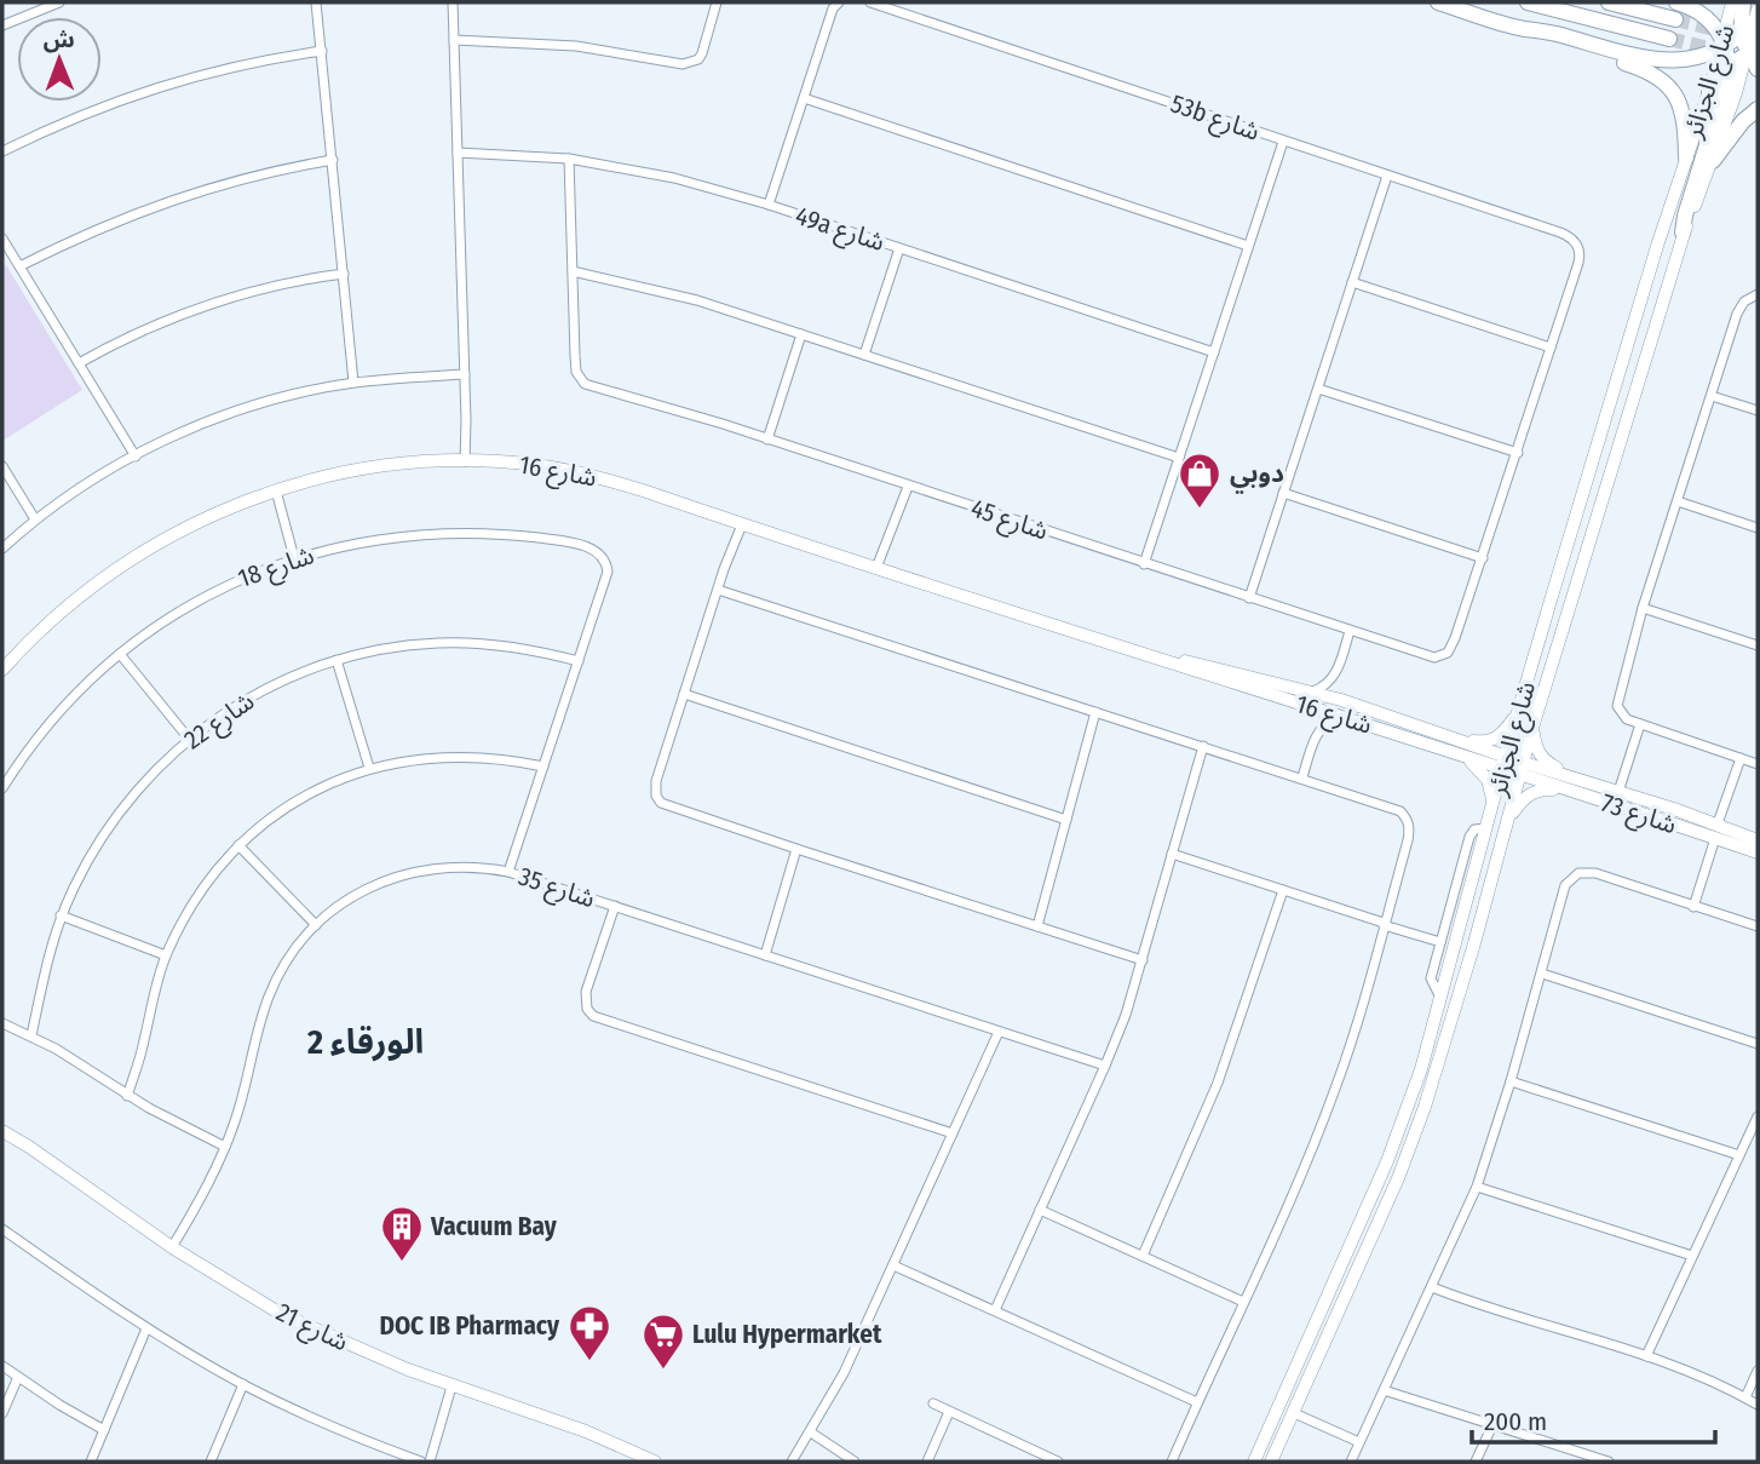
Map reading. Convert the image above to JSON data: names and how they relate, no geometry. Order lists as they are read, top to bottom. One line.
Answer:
{"streets":{"main road":["شارع الجزائر","شارع 16","شارع 73","شارع 21"],"street":["53b شارع","49a شارع","شارع 45","شارع 18","شارع 22","شارع 35"]},"crossings":[["شارع الجزائر","شارع 16"],["شارع الجزائر","شارع 73"],["شارع 16","شارع 73"],["شارع 18","شارع 22"],["شارع 35","شارع 21"]],"districts":["الورقاء 2"],"places":{"shop":["دوبي"],"building":["Vacuum Bay"],"pharmacy":["DOC IB Pharmacy"],"supermarket":["Lulu Hypermarket"]},"scale_bar":"200 m","north":"top"}
